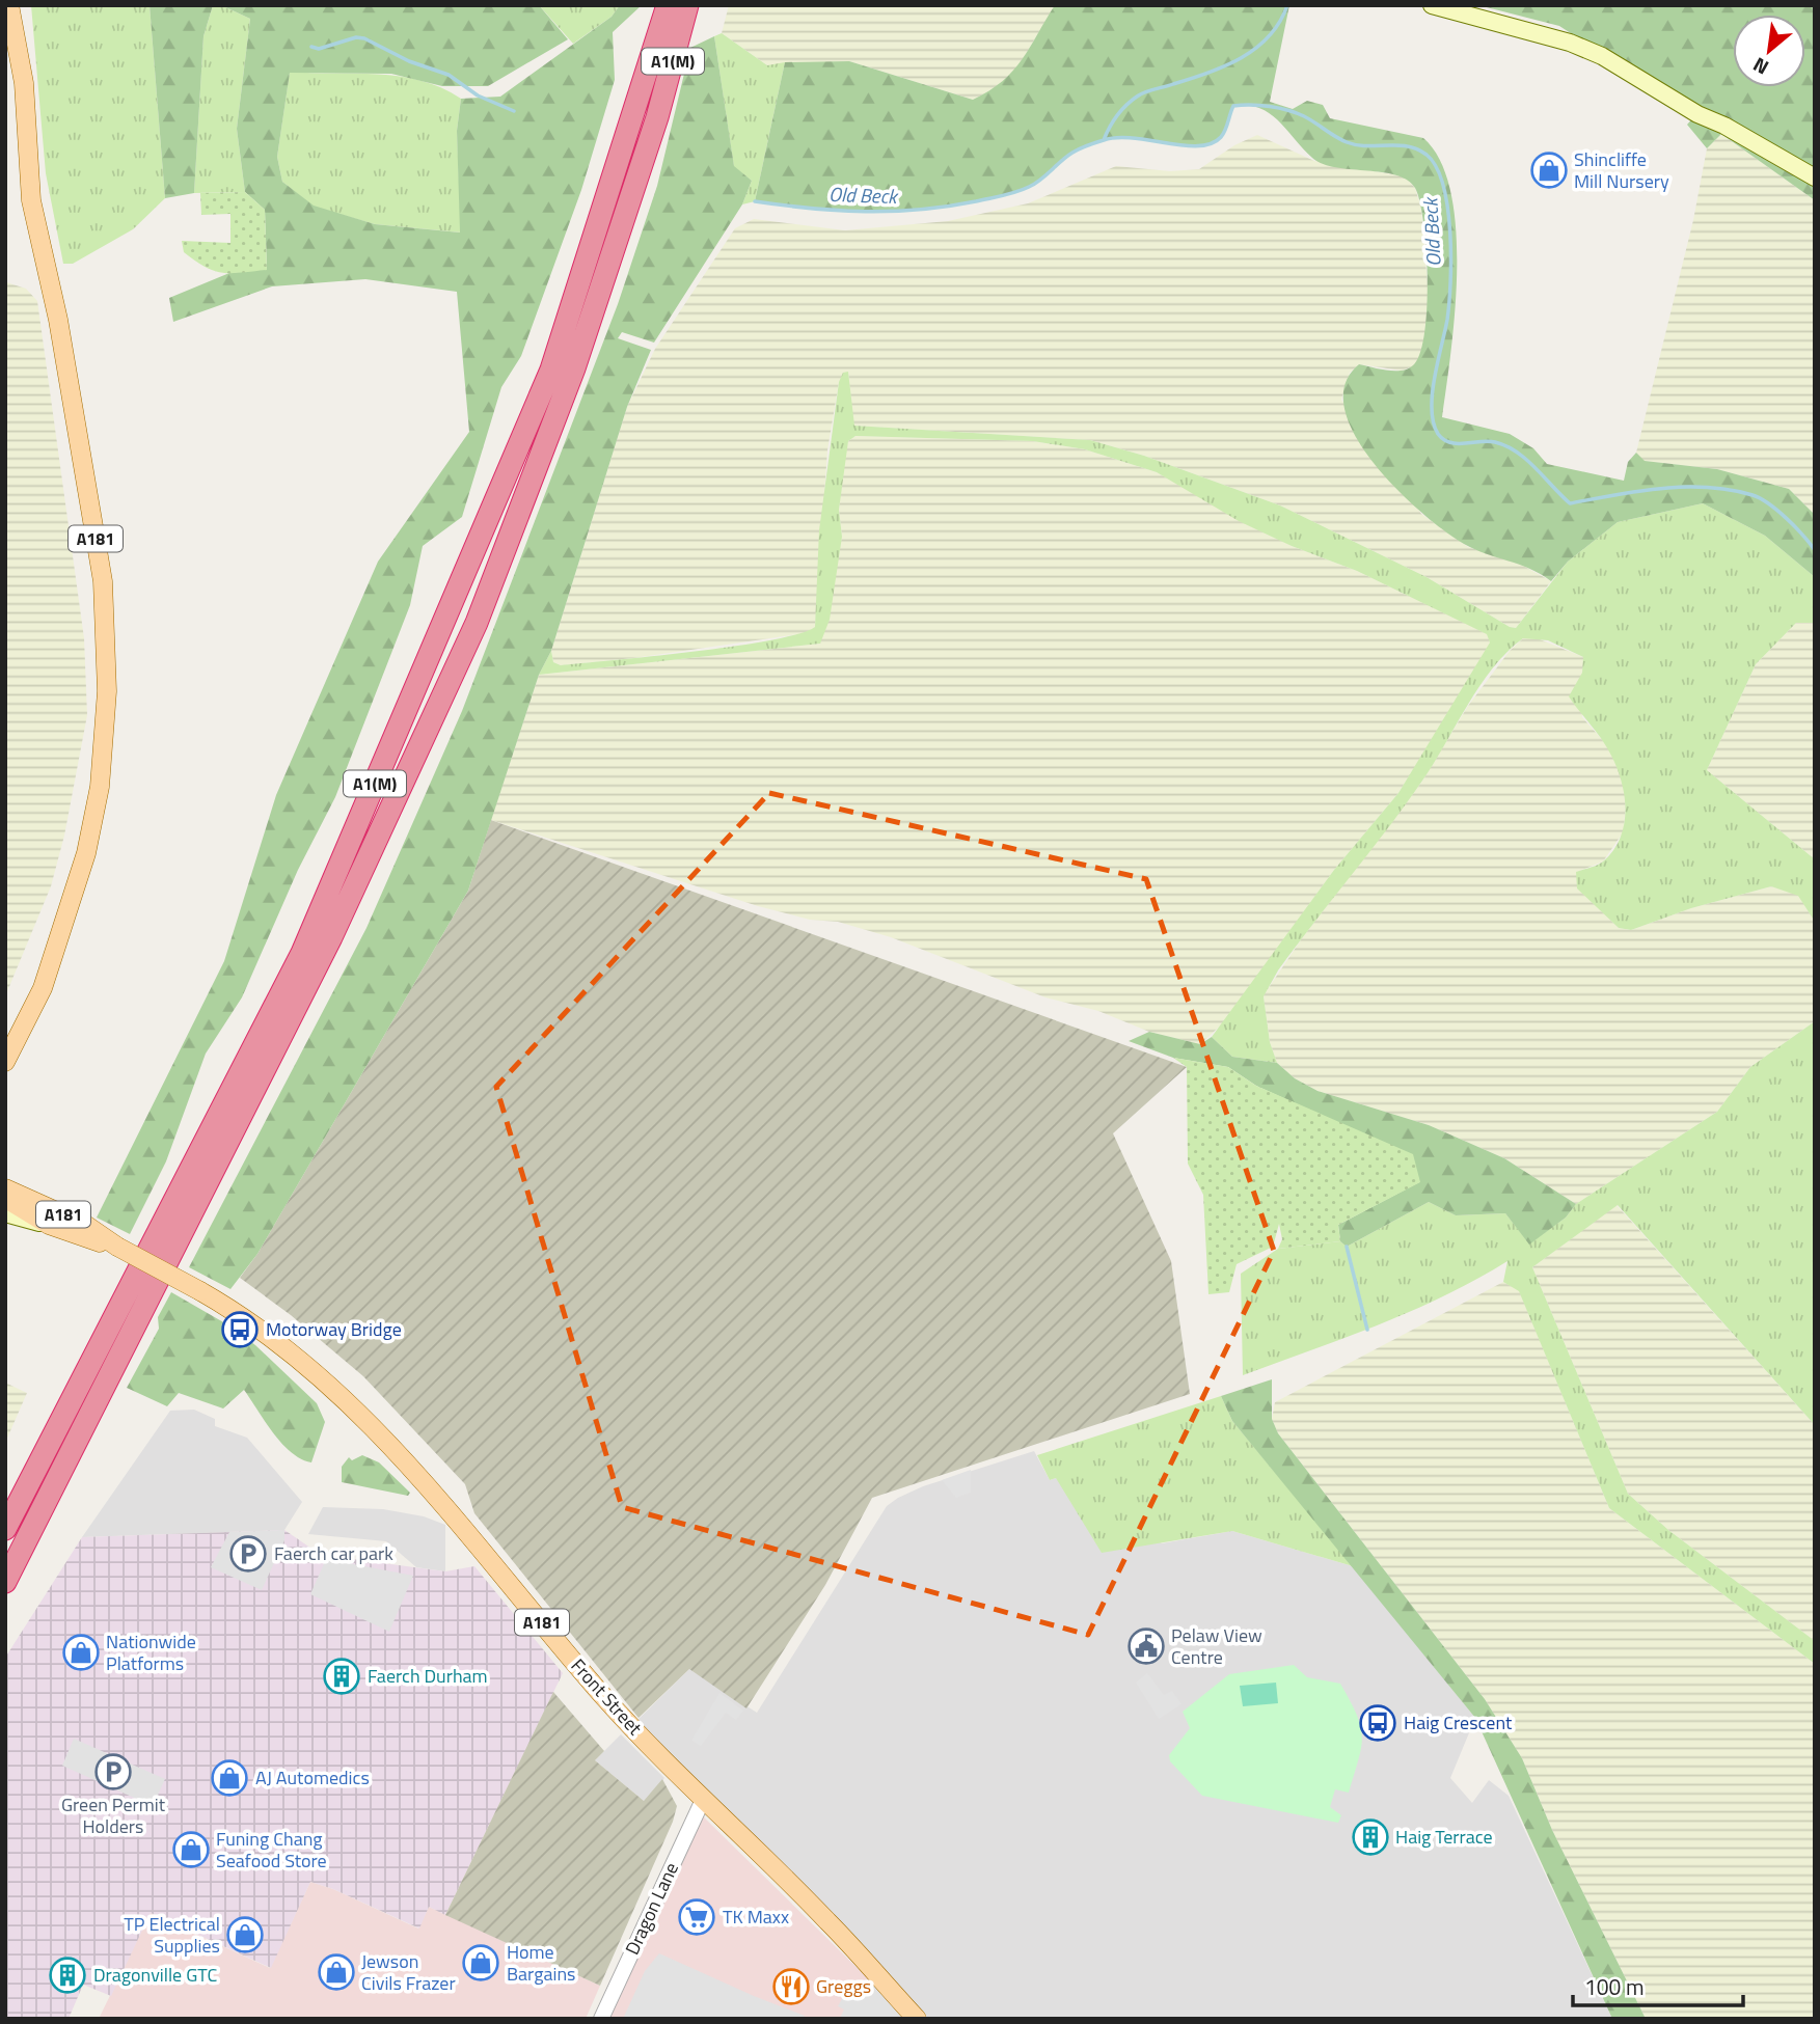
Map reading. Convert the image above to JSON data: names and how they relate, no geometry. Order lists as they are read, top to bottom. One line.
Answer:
{"streets":{"highway":["A1(M)"],"main road":["A181","Front Street"],"street":["Dragon Lane"]},"crossings":[["A181","Front Street"],["Front Street","Dragon Lane"]],"water":["Old Beck"],"places":{"shop":["Shincliffe Mill Nursery","Nationwide Platforms","AJ Automedics","Funing Chang Seafood Store","TP Electrical Supplies","Home Bargains","Jewson Civils Frazer"],"bus stop":["Motorway Bridge","Haig Crescent"],"parking":["Faerch car park","Green Permit Holders"],"public building":["Pelaw View Centre"],"building":["Faerch Durham","Haig Terrace","Dragonville GTC"],"supermarket":["TK Maxx"],"restaurant":["Greggs"]},"scale_bar":"100 m","north":"bottom left"}
